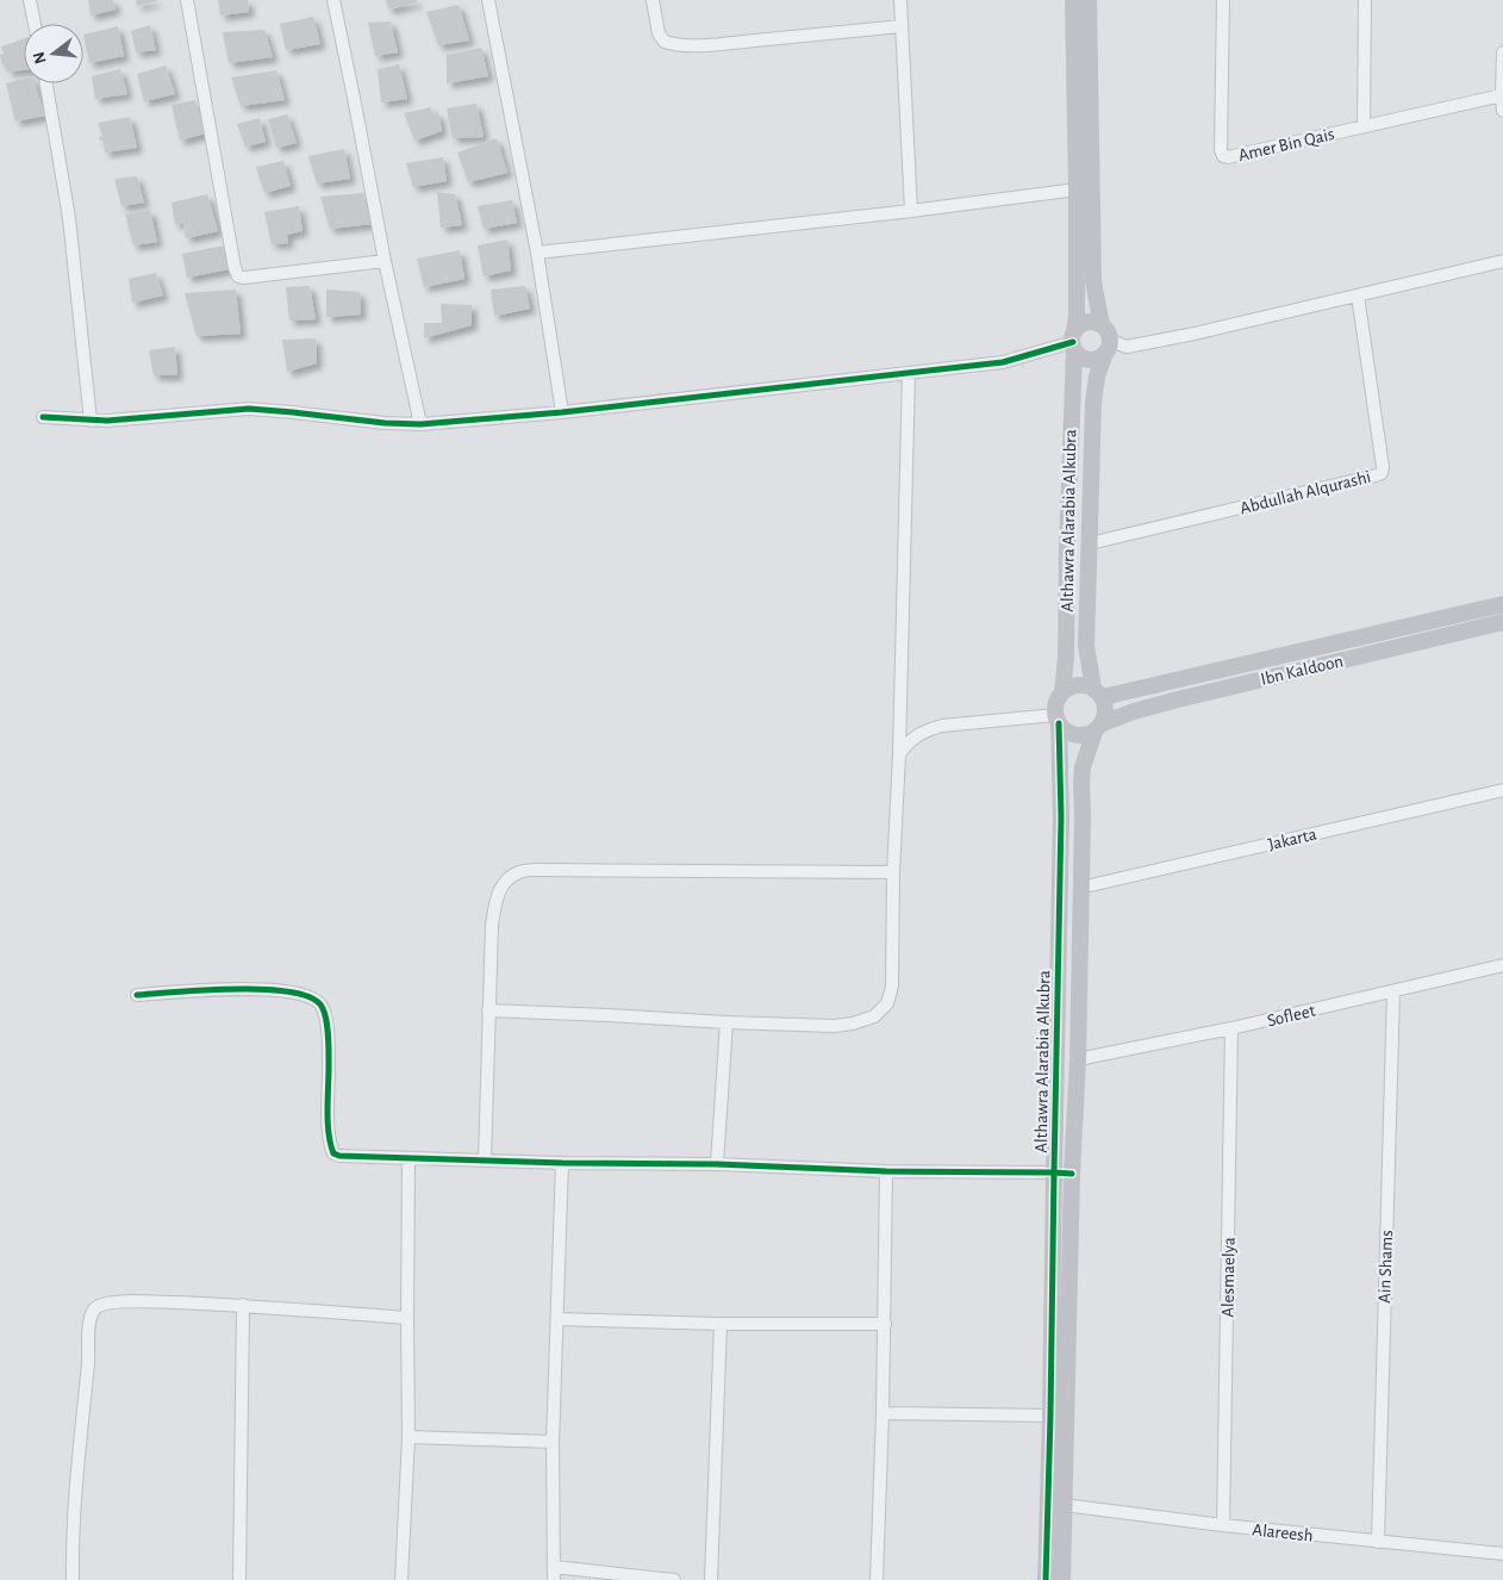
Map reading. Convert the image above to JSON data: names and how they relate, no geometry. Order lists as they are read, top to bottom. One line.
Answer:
{"streets":{"street":["Amer Bin Qais","Abdullah Alqurashi","Althawra Alarabia Alkubra","Ibn Kaldoon","Jakarta","Sofleet","Ain Shams","Alesmaelya","Alareesh"]},"crossings":[["Abdullah Alqurashi","Althawra Alarabia Alkubra"],["Althawra Alarabia Alkubra","Ibn Kaldoon"],["Althawra Alarabia Alkubra","Jakarta"],["Althawra Alarabia Alkubra","Sofleet"],["Althawra Alarabia Alkubra","Alareesh"],["Sofleet","Ain Shams"],["Sofleet","Alesmaelya"],["Ain Shams","Alareesh"],["Alesmaelya","Alareesh"]],"north":"left"}
